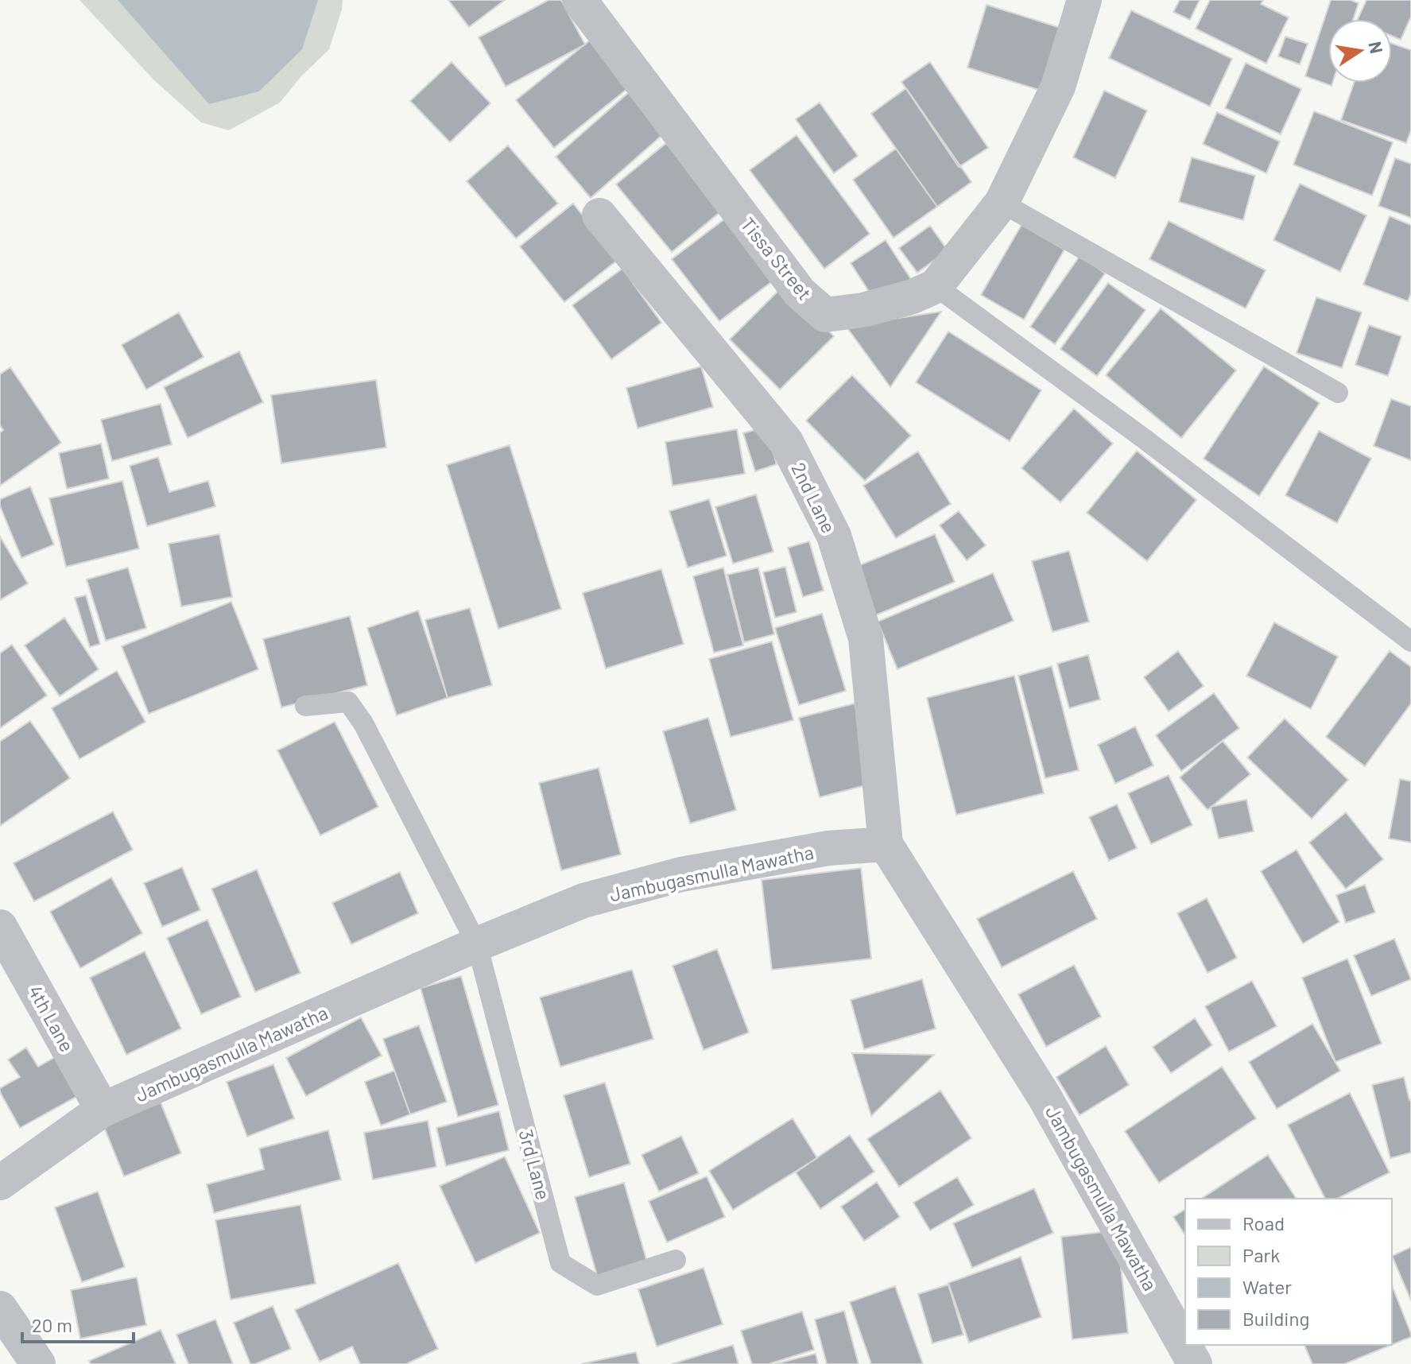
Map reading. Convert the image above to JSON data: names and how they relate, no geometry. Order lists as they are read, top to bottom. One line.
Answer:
{"streets":{"street":["Tissa Street","2nd Lane","Jambugasmulla Mawatha","4th Lane"],"lane":["3rd Lane"]},"crossings":[["2nd Lane","Jambugasmulla Mawatha"],["Jambugasmulla Mawatha","4th Lane"],["Jambugasmulla Mawatha","3rd Lane"]],"legend":["Road","Park","Water","Building"],"scale_bar":"20 m","north":"right"}
